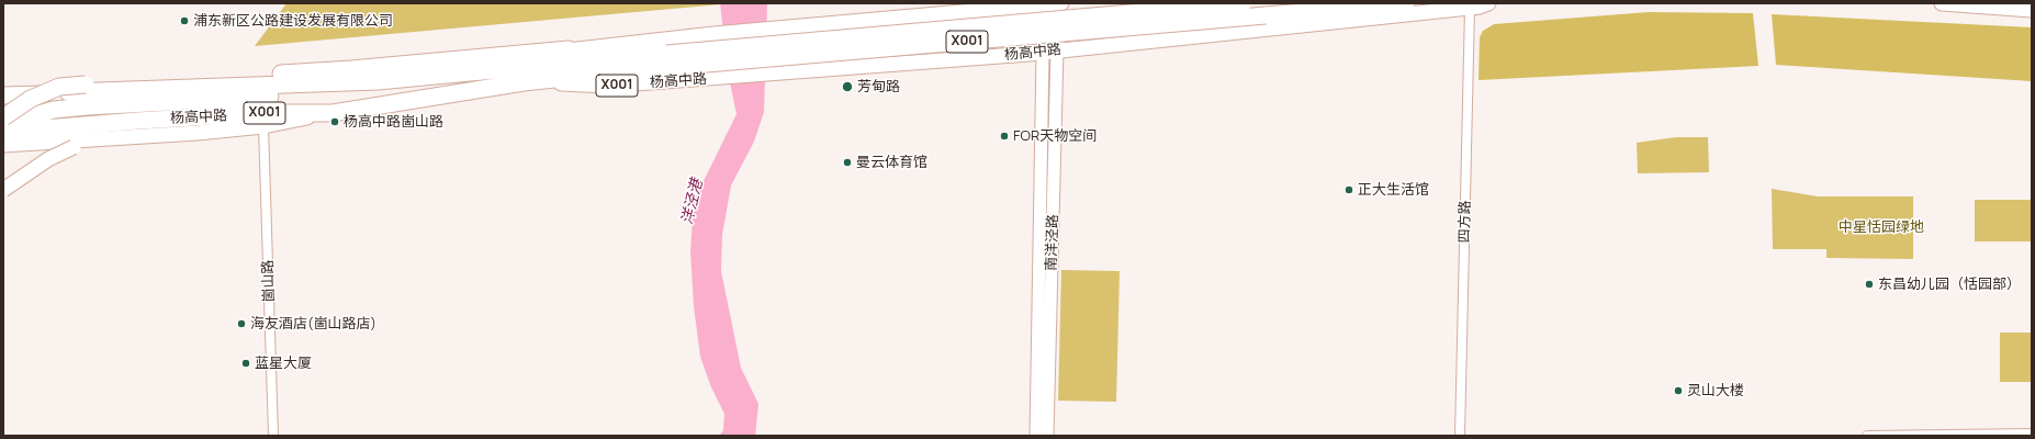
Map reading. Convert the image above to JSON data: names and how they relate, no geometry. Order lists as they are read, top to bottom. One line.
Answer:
{"streets":{"highway":["X001","杨高中路"],"main road":["南洋泾路"],"street":["四方路","崮山路"]},"crossings":[["X001","崮山路"],["杨高中路","四方路"],["杨高中路","南洋泾路"]],"water":["洋泾港"],"parks":["中星恬园绿地"],"places":["浦东新区公路建设发展有限公司","芳甸路","杨高中路崮山路","FOR天物空间","曼云体育馆","正大生活馆","东昌幼儿园（恬园部）","海友酒店(崮山路店)","蓝星大厦","灵山大楼"]}
